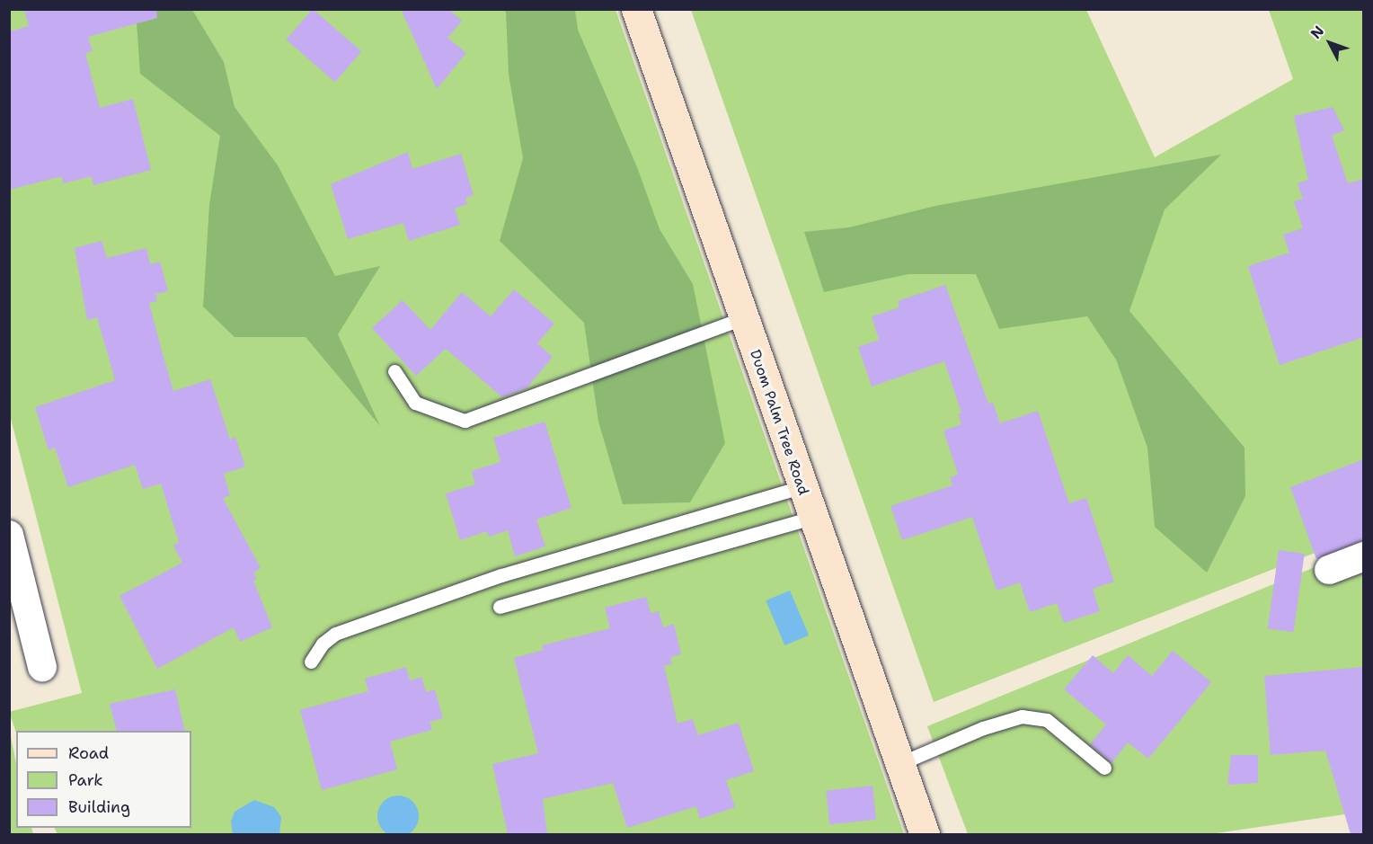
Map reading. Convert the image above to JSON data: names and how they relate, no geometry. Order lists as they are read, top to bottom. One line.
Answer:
{"streets":{"street":["Duom Palm Tree Road"]},"legend":["Road","Park","Building"],"north":"top left"}
